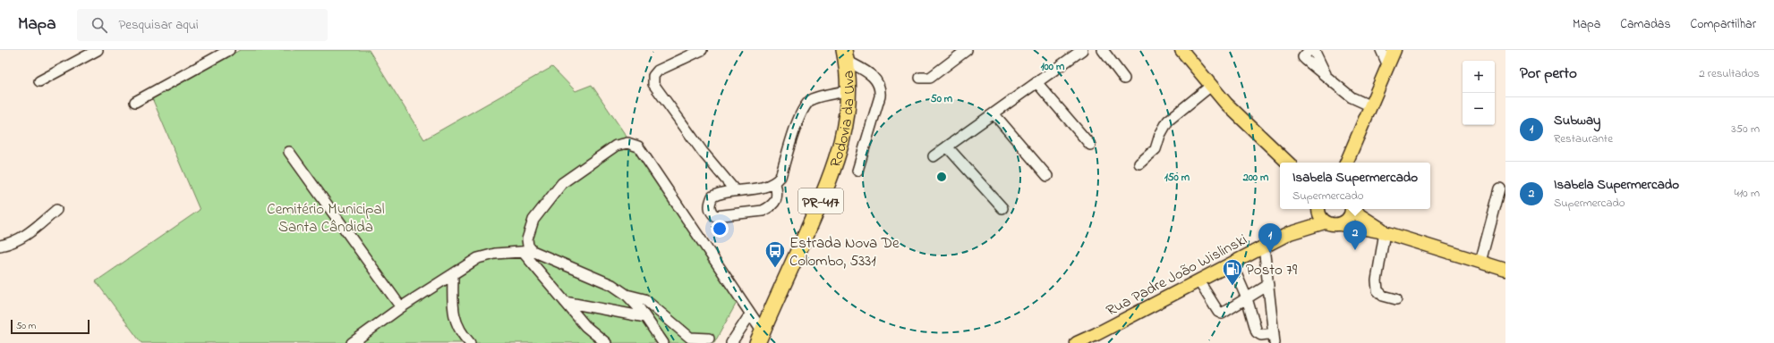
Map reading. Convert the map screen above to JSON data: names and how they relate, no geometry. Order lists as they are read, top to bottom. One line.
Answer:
{"streets":{"highway":["Rodovia da Uva","PR-417"],"main road":["Rua Padre João Wislinski"]},"parks":["Cemitério Municipal Santa Cândida"],"places":{"bus stop":["Estrada Nova De Colombo, 5331"],"fuel station":["Posto 79"]},"scale_bar":"50 m","page":{"header":"Mapa","search":"Pesquisar aqui","nav":["Mapa","Camadas","Compartilhar"],"heading":["Por perto","2 resultados"],"map_buttons":["+","−"],"list":[{"mark":"1","name":"Subway","note":"Restaurante","value":"350 m"},{"mark":"2","name":"Isabela Supermercado","note":"Supermercado","value":"410 m"}],"popup":["Isabela Supermercado","Supermercado"],"pins":["2","1"],"scale":"50 m"},"rings":["100 m","50 m","150 m","200 m"]}
